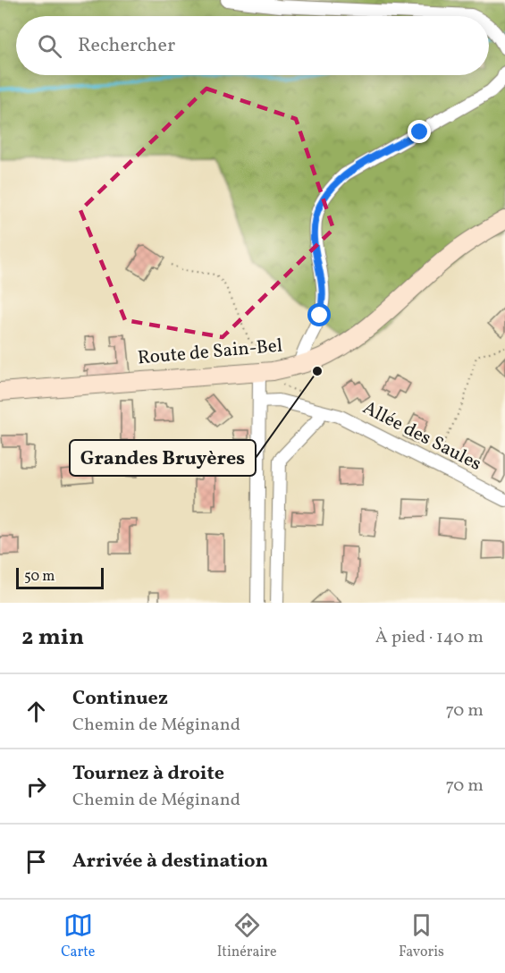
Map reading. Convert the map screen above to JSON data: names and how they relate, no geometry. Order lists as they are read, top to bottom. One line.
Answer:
{"streets":{"main road":["Route de Sain-Bel"],"street":["Allée des Saules"]},"places":["Grandes Bruyères"],"scale_bar":"50 m","page":{"search":"Rechercher","scale":"50 m","heading":["2 min","À pied · 140 m"],"list":[["Continuez","Chemin de Méginand","70 m"],["Tournez à droite","Chemin de Méginand","70 m"],"Arrivée à destination"],"nav":["Carte","Itinéraire","Favoris"]}}
